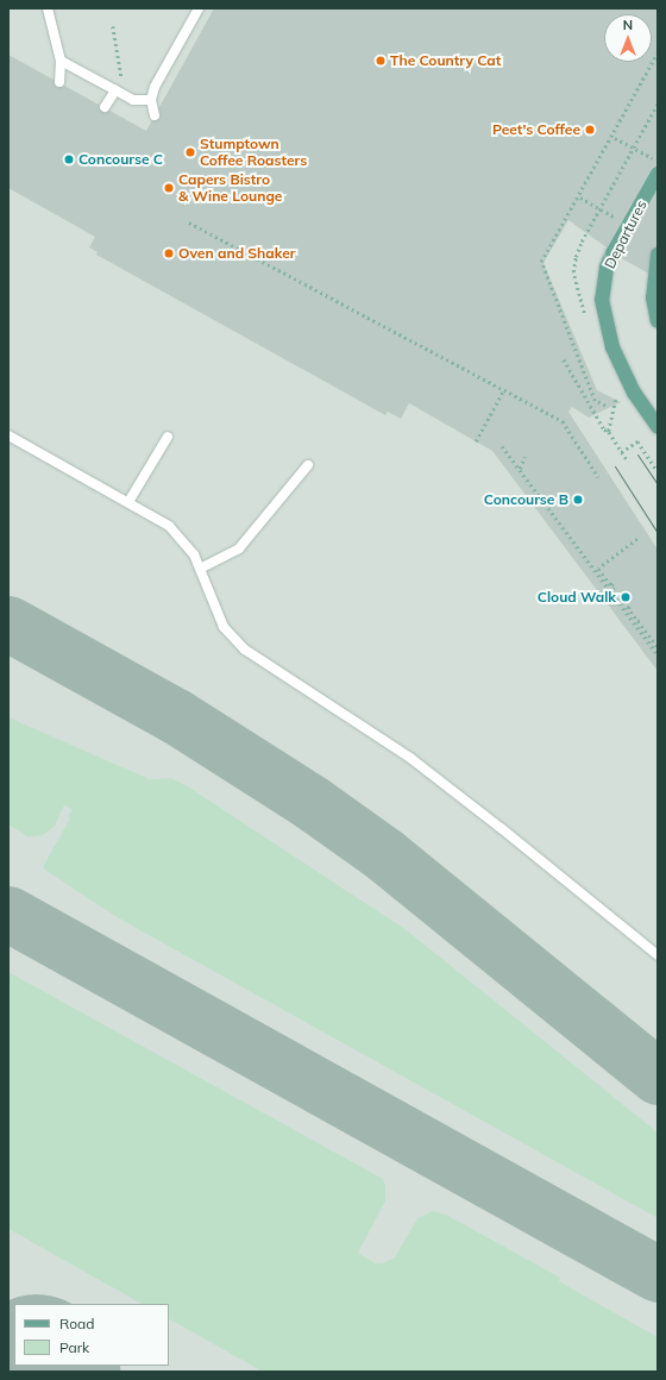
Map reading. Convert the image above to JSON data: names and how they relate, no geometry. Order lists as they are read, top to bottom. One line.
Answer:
{"streets":{"main road":["Departures"]},"places":["The Country Cat","Peet's Coffee","Stumptown Coffee Roasters","Concourse C","Capers Bistro & Wine Lounge","Oven and Shaker","Concourse B","Cloud Walk"],"legend":["Road","Park"],"north":"top"}
